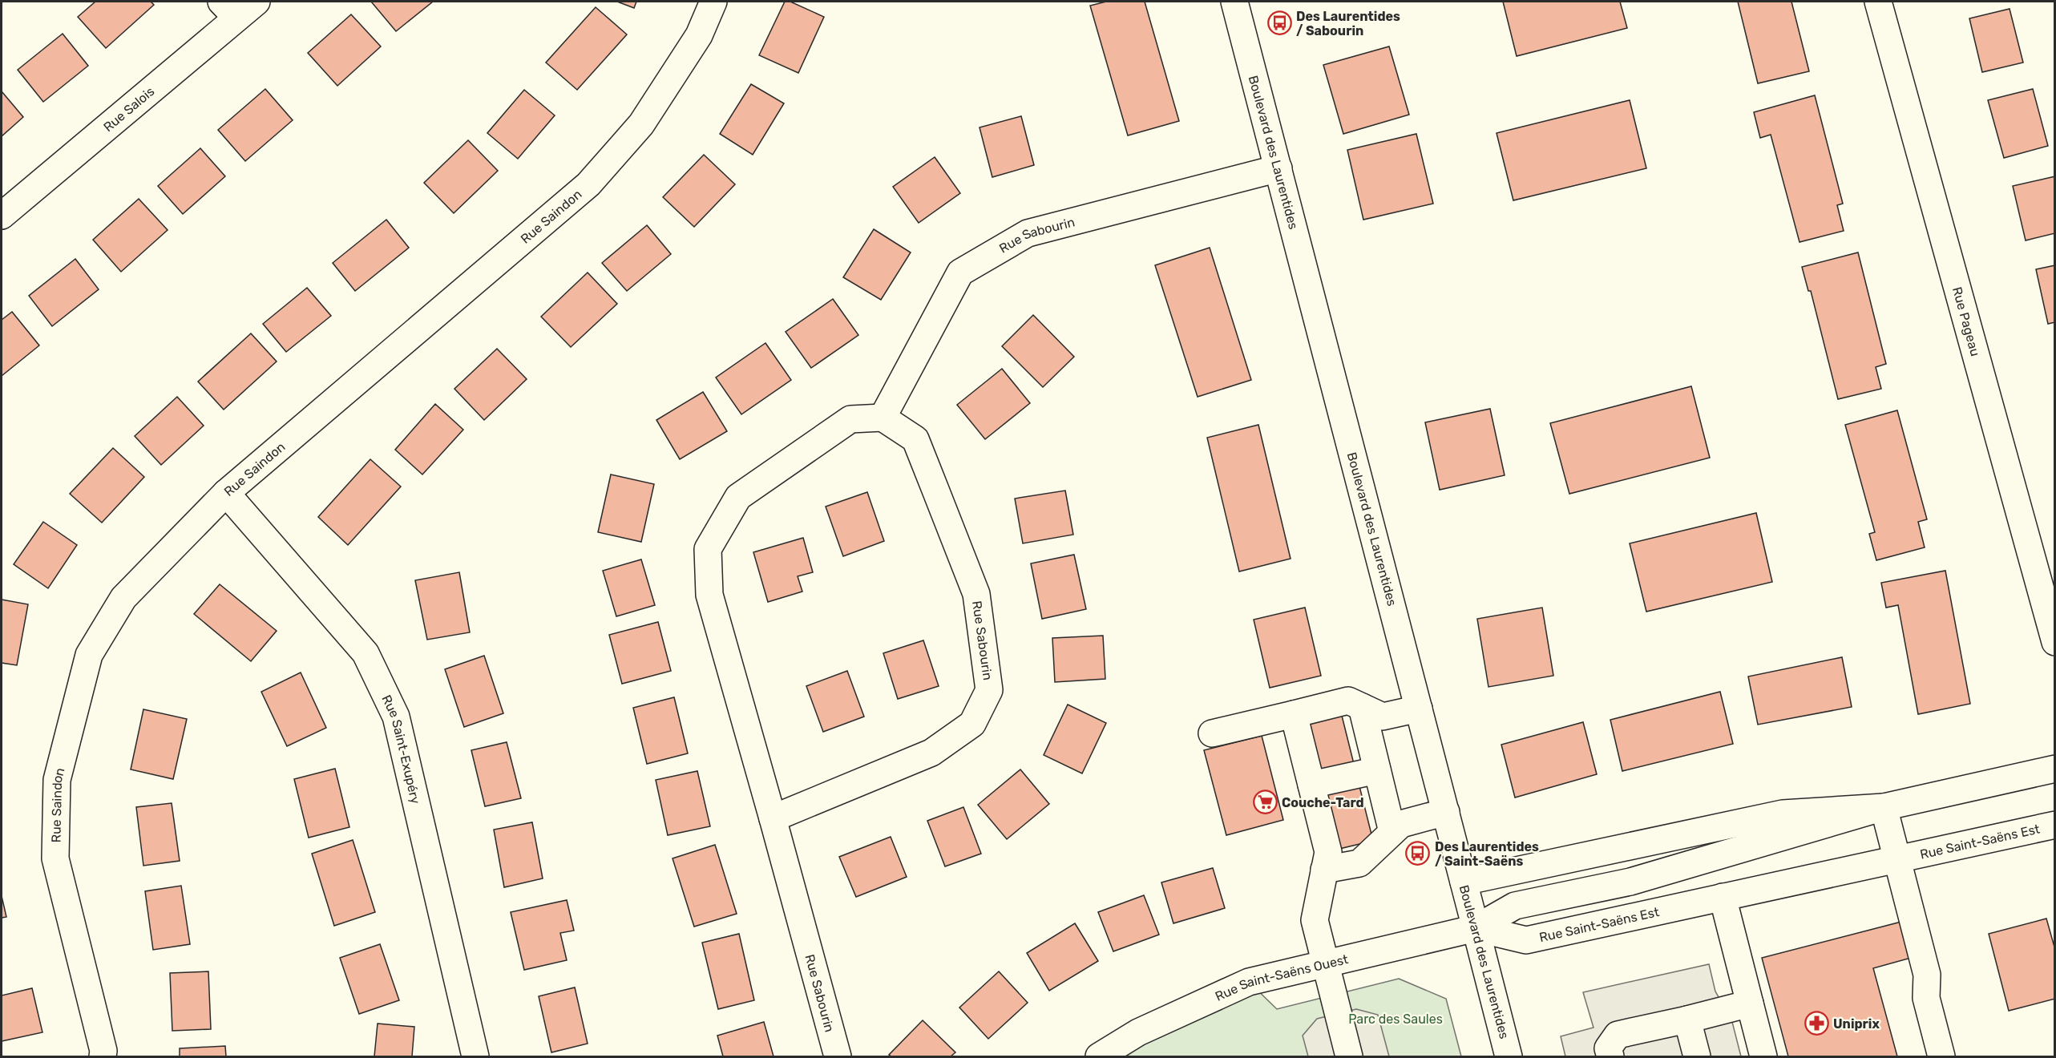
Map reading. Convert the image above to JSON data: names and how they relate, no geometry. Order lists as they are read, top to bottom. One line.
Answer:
{"streets":{"street":["Rue Salois","Boulevard des Laurentides","Rue Saindon","Rue Sabourin","Rue Pageau","Rue Saint-Exupéry","Rue Saint-Saëns Est","Rue Saint-Saëns Ouest"]},"crossings":[["Boulevard des Laurentides","Rue Sabourin"],["Boulevard des Laurentides","Rue Saint-Saëns Est"],["Boulevard des Laurentides","Rue Saint-Saëns Ouest"],["Rue Saindon","Rue Saint-Exupéry"],["Rue Saint-Saëns Est","Rue Saint-Saëns Ouest"]],"parks":["Parc des Saules"],"places":{"bus stop":["Des Laurentides / Sabourin","Des Laurentides / Saint-Saëns"],"supermarket":["Couche-Tard"],"pharmacy":["Uniprix"]}}
